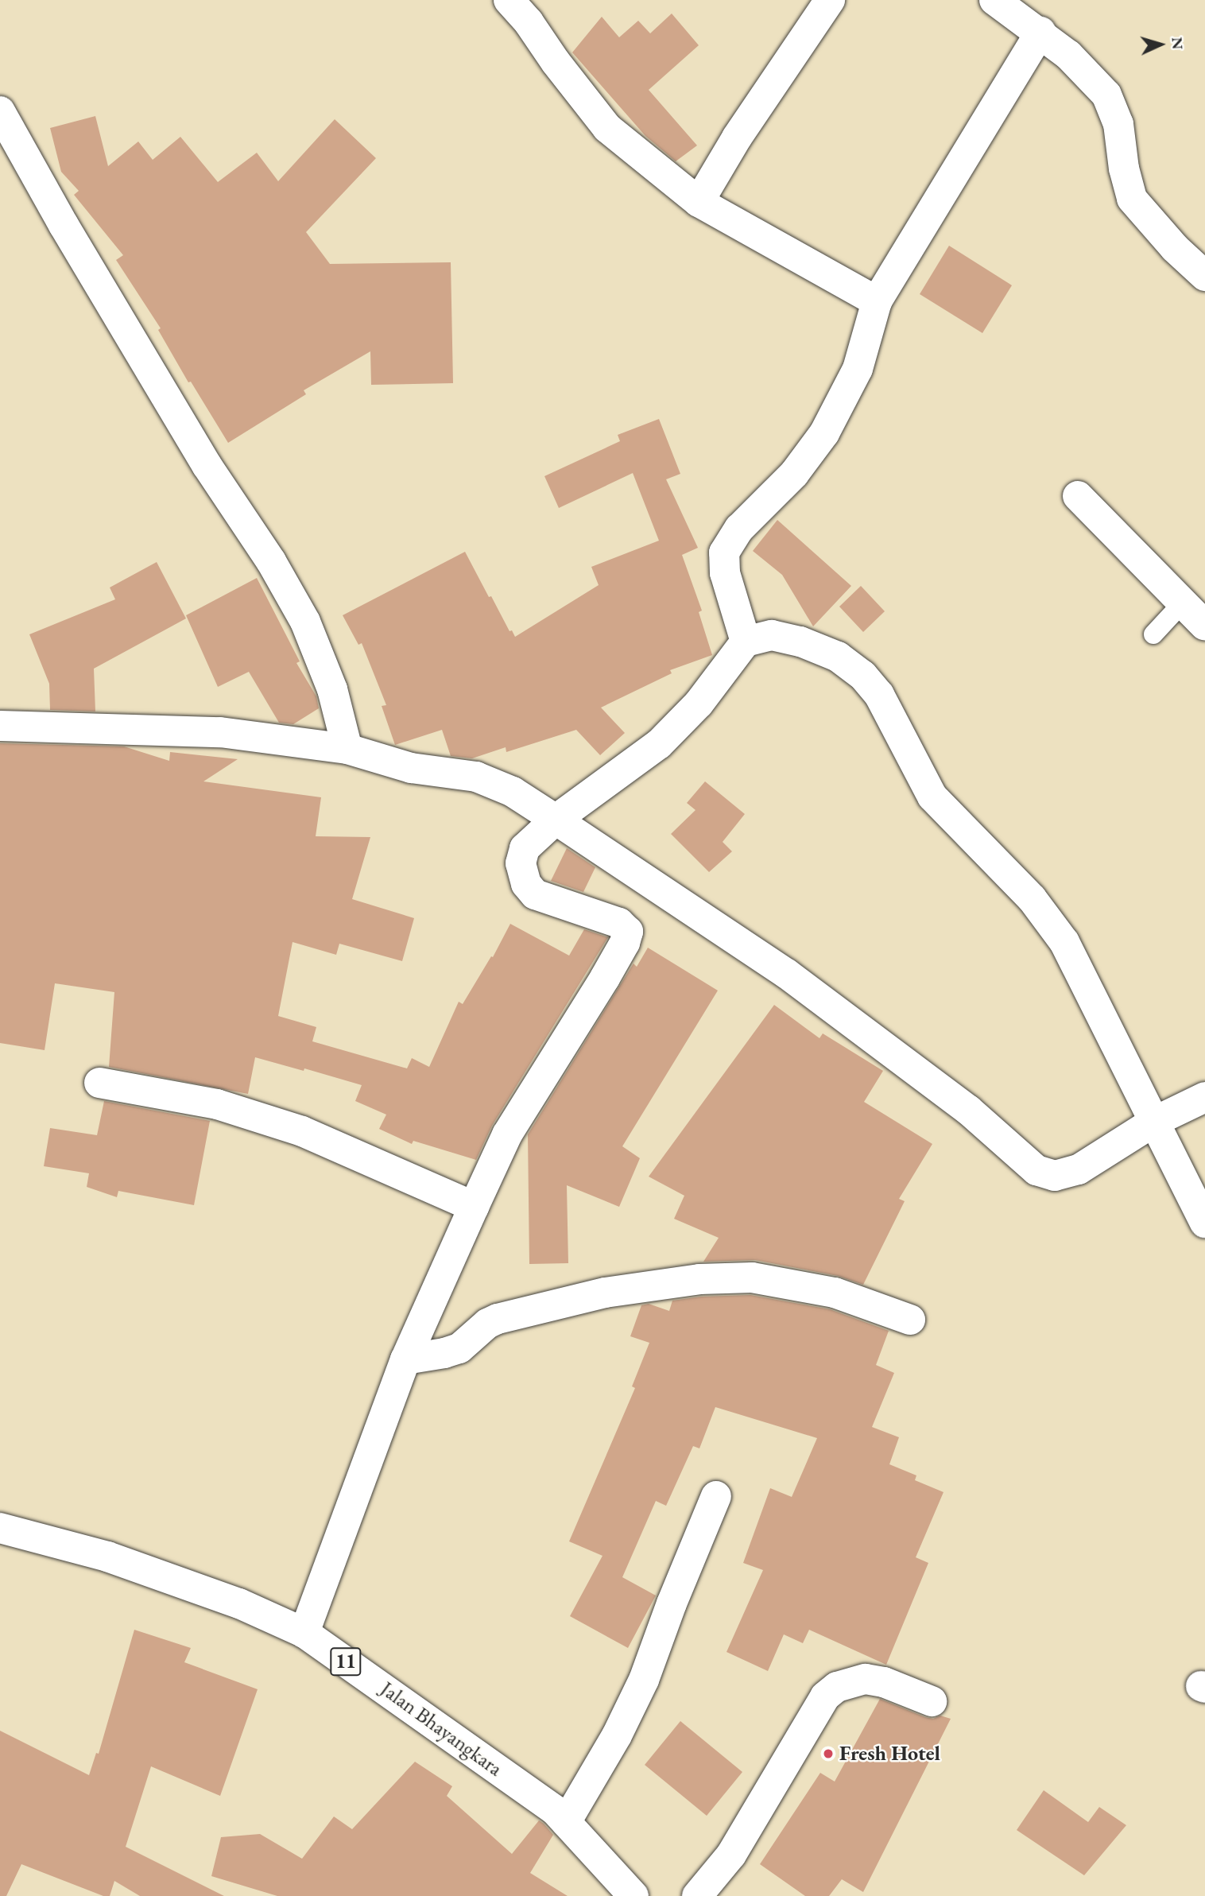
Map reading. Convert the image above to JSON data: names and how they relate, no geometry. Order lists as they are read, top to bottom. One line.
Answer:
{"streets":{"main road":["11","Jalan Bhayangkara"]},"places":["Fresh Hotel"],"north":"right"}
